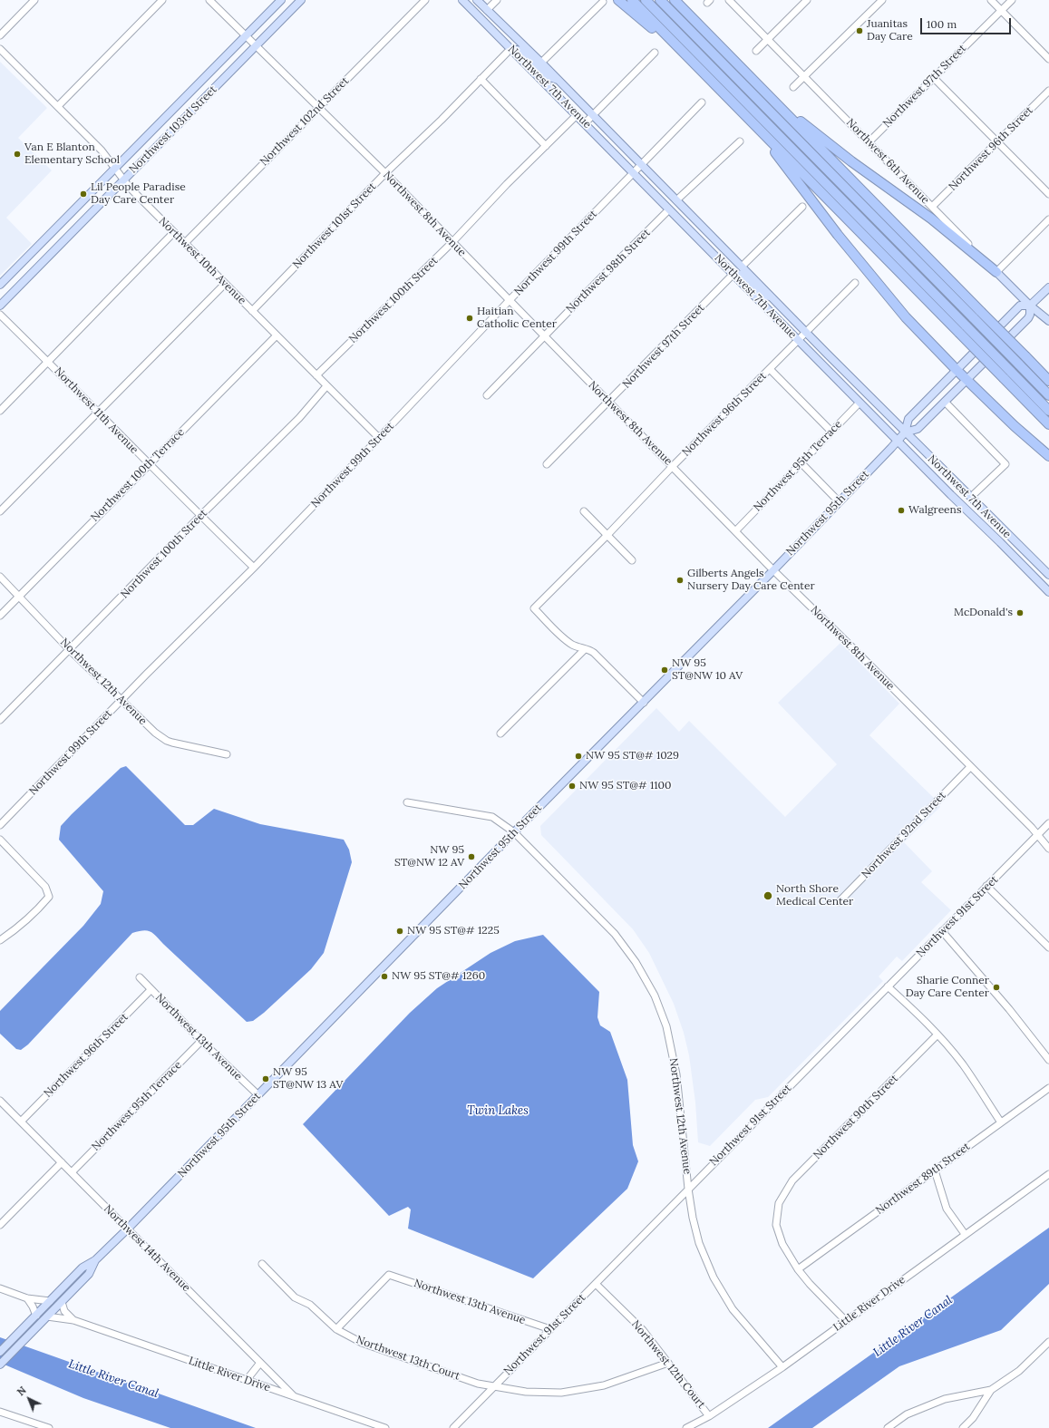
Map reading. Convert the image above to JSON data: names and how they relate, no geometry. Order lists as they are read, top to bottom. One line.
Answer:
{"streets":{"main road":["Northwest 7th Avenue","Northwest 103rd Street","Northwest 6th Avenue","Northwest 95th Street"],"street":["Northwest 97th Street","Northwest 102nd Street","Northwest 96th Street","Northwest 8th Avenue","Northwest 101st Street","Northwest 99th Street","Northwest 10th Avenue","Northwest 98th Street","Northwest 100th Street","Northwest 11th Avenue","Northwest 95th Terrace","Northwest 100th Terrace","Northwest 12th Avenue","Northwest 92nd Street","Northwest 91st Street","Northwest 13th Avenue","Northwest 90th Street","Northwest 89th Street","Northwest 14th Avenue","Little River Drive","Northwest 13th Court","Northwest 12th Court"]},"crossings":[["Northwest 97th Street","Northwest 7th Avenue"],["Northwest 97th Street","Northwest 6th Avenue"],["Northwest 97th Street","Northwest 8th Avenue"],["Northwest 7th Avenue","Northwest 96th Street"],["Northwest 7th Avenue","Northwest 101st Street"],["Northwest 7th Avenue","Northwest 99th Street"],["Northwest 7th Avenue","Northwest 98th Street"],["Northwest 7th Avenue","Northwest 100th Street"],["Northwest 7th Avenue","Northwest 95th Terrace"],["Northwest 7th Avenue","Northwest 95th Street"],["Northwest 102nd Street","Northwest 8th Avenue"],["Northwest 102nd Street","Northwest 10th Avenue"],["Northwest 103rd Street","Northwest 8th Avenue"],["Northwest 103rd Street","Northwest 10th Avenue"],["Northwest 96th Street","Northwest 6th Avenue"],["Northwest 96th Street","Northwest 8th Avenue"],["Northwest 96th Street","Northwest 13th Avenue"],["Northwest 96th Street","Northwest 14th Avenue"],["Northwest 6th Avenue","Northwest 95th Street"],["Northwest 8th Avenue","Northwest 101st Street"],["Northwest 8th Avenue","Northwest 99th Street"],["Northwest 8th Avenue","Northwest 98th Street"],["Northwest 8th Avenue","Northwest 100th Street"],["Northwest 8th Avenue","Northwest 95th Terrace"],["Northwest 8th Avenue","Northwest 95th Street"],["Northwest 8th Avenue","Northwest 92nd Street"],["Northwest 8th Avenue","Northwest 91st Street"],["Northwest 101st Street","Northwest 10th Avenue"],["Northwest 99th Street","Northwest 10th Avenue"],["Northwest 99th Street","Northwest 11th Avenue"],["Northwest 99th Street","Northwest 12th Avenue"],["Northwest 10th Avenue","Northwest 100th Street"],["Northwest 10th Avenue","Northwest 100th Terrace"],["Northwest 100th Street","Northwest 11th Avenue"],["Northwest 100th Street","Northwest 12th Avenue"],["Northwest 11th Avenue","Northwest 100th Terrace"],["Northwest 95th Terrace","Northwest 13th Avenue"],["Northwest 95th Terrace","Northwest 14th Avenue"],["Northwest 100th Terrace","Northwest 12th Avenue"],["Northwest 95th Street","Northwest 12th Avenue"],["Northwest 95th Street","Northwest 13th Avenue"],["Northwest 95th Street","Northwest 14th Avenue"],["Northwest 95th Street","Little River Drive"],["Northwest 12th Avenue","Northwest 91st Street"],["Northwest 12th Avenue","Little River Drive"],["Northwest 91st Street","Northwest 13th Avenue"],["Northwest 91st Street","Northwest 13th Court"],["Northwest 91st Street","Northwest 12th Court"],["Northwest 13th Avenue","Northwest 13th Court"],["Northwest 90th Street","Northwest 89th Street"],["Northwest 14th Avenue","Little River Drive"],["Little River Drive","Northwest 12th Court"]],"water":["Twin Lakes","Little River Canal"],"places":["Juanitas Day Care","Van E Blanton Elementary School","Lil People Paradise Day Care Center","Haitian Catholic Center","Walgreens","Gilberts Angels Nursery Day Care Center","McDonald's","NW 95 ST@NW 10 AV","NW 95 ST@# 1029","NW 95 ST@# 1100","NW 95 ST@NW 12 AV","North Shore Medical Center","NW 95 ST@# 1225","NW 95 ST@# 1260","Sharie Conner Day Care Center","NW 95 ST@NW 13 AV"],"scale_bar":"100 m","north":"top left"}
